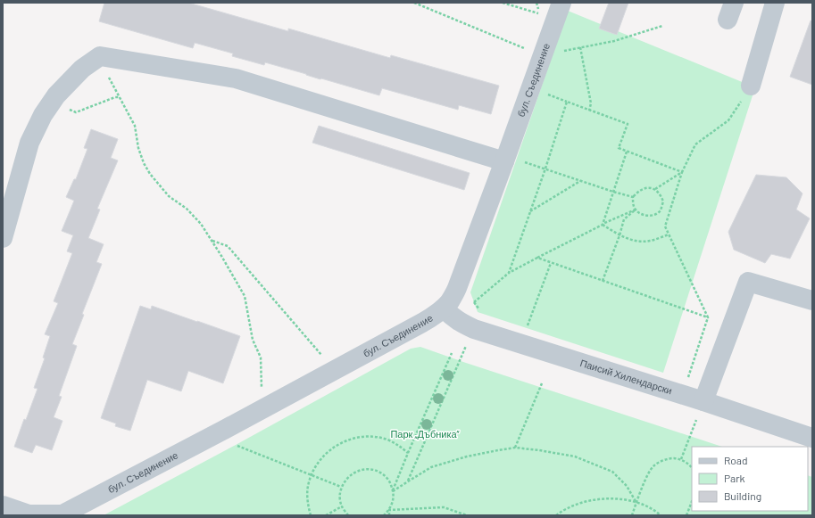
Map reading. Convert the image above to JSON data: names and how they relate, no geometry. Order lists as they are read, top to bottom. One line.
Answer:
{"streets":{"street":["бул. Съединение","Паисий Хилендарски"]},"crossings":[["бул. Съединение","Паисий Хилендарски"]],"parks":["Парк „Дъбника“"],"legend":["Road","Park","Building"]}
